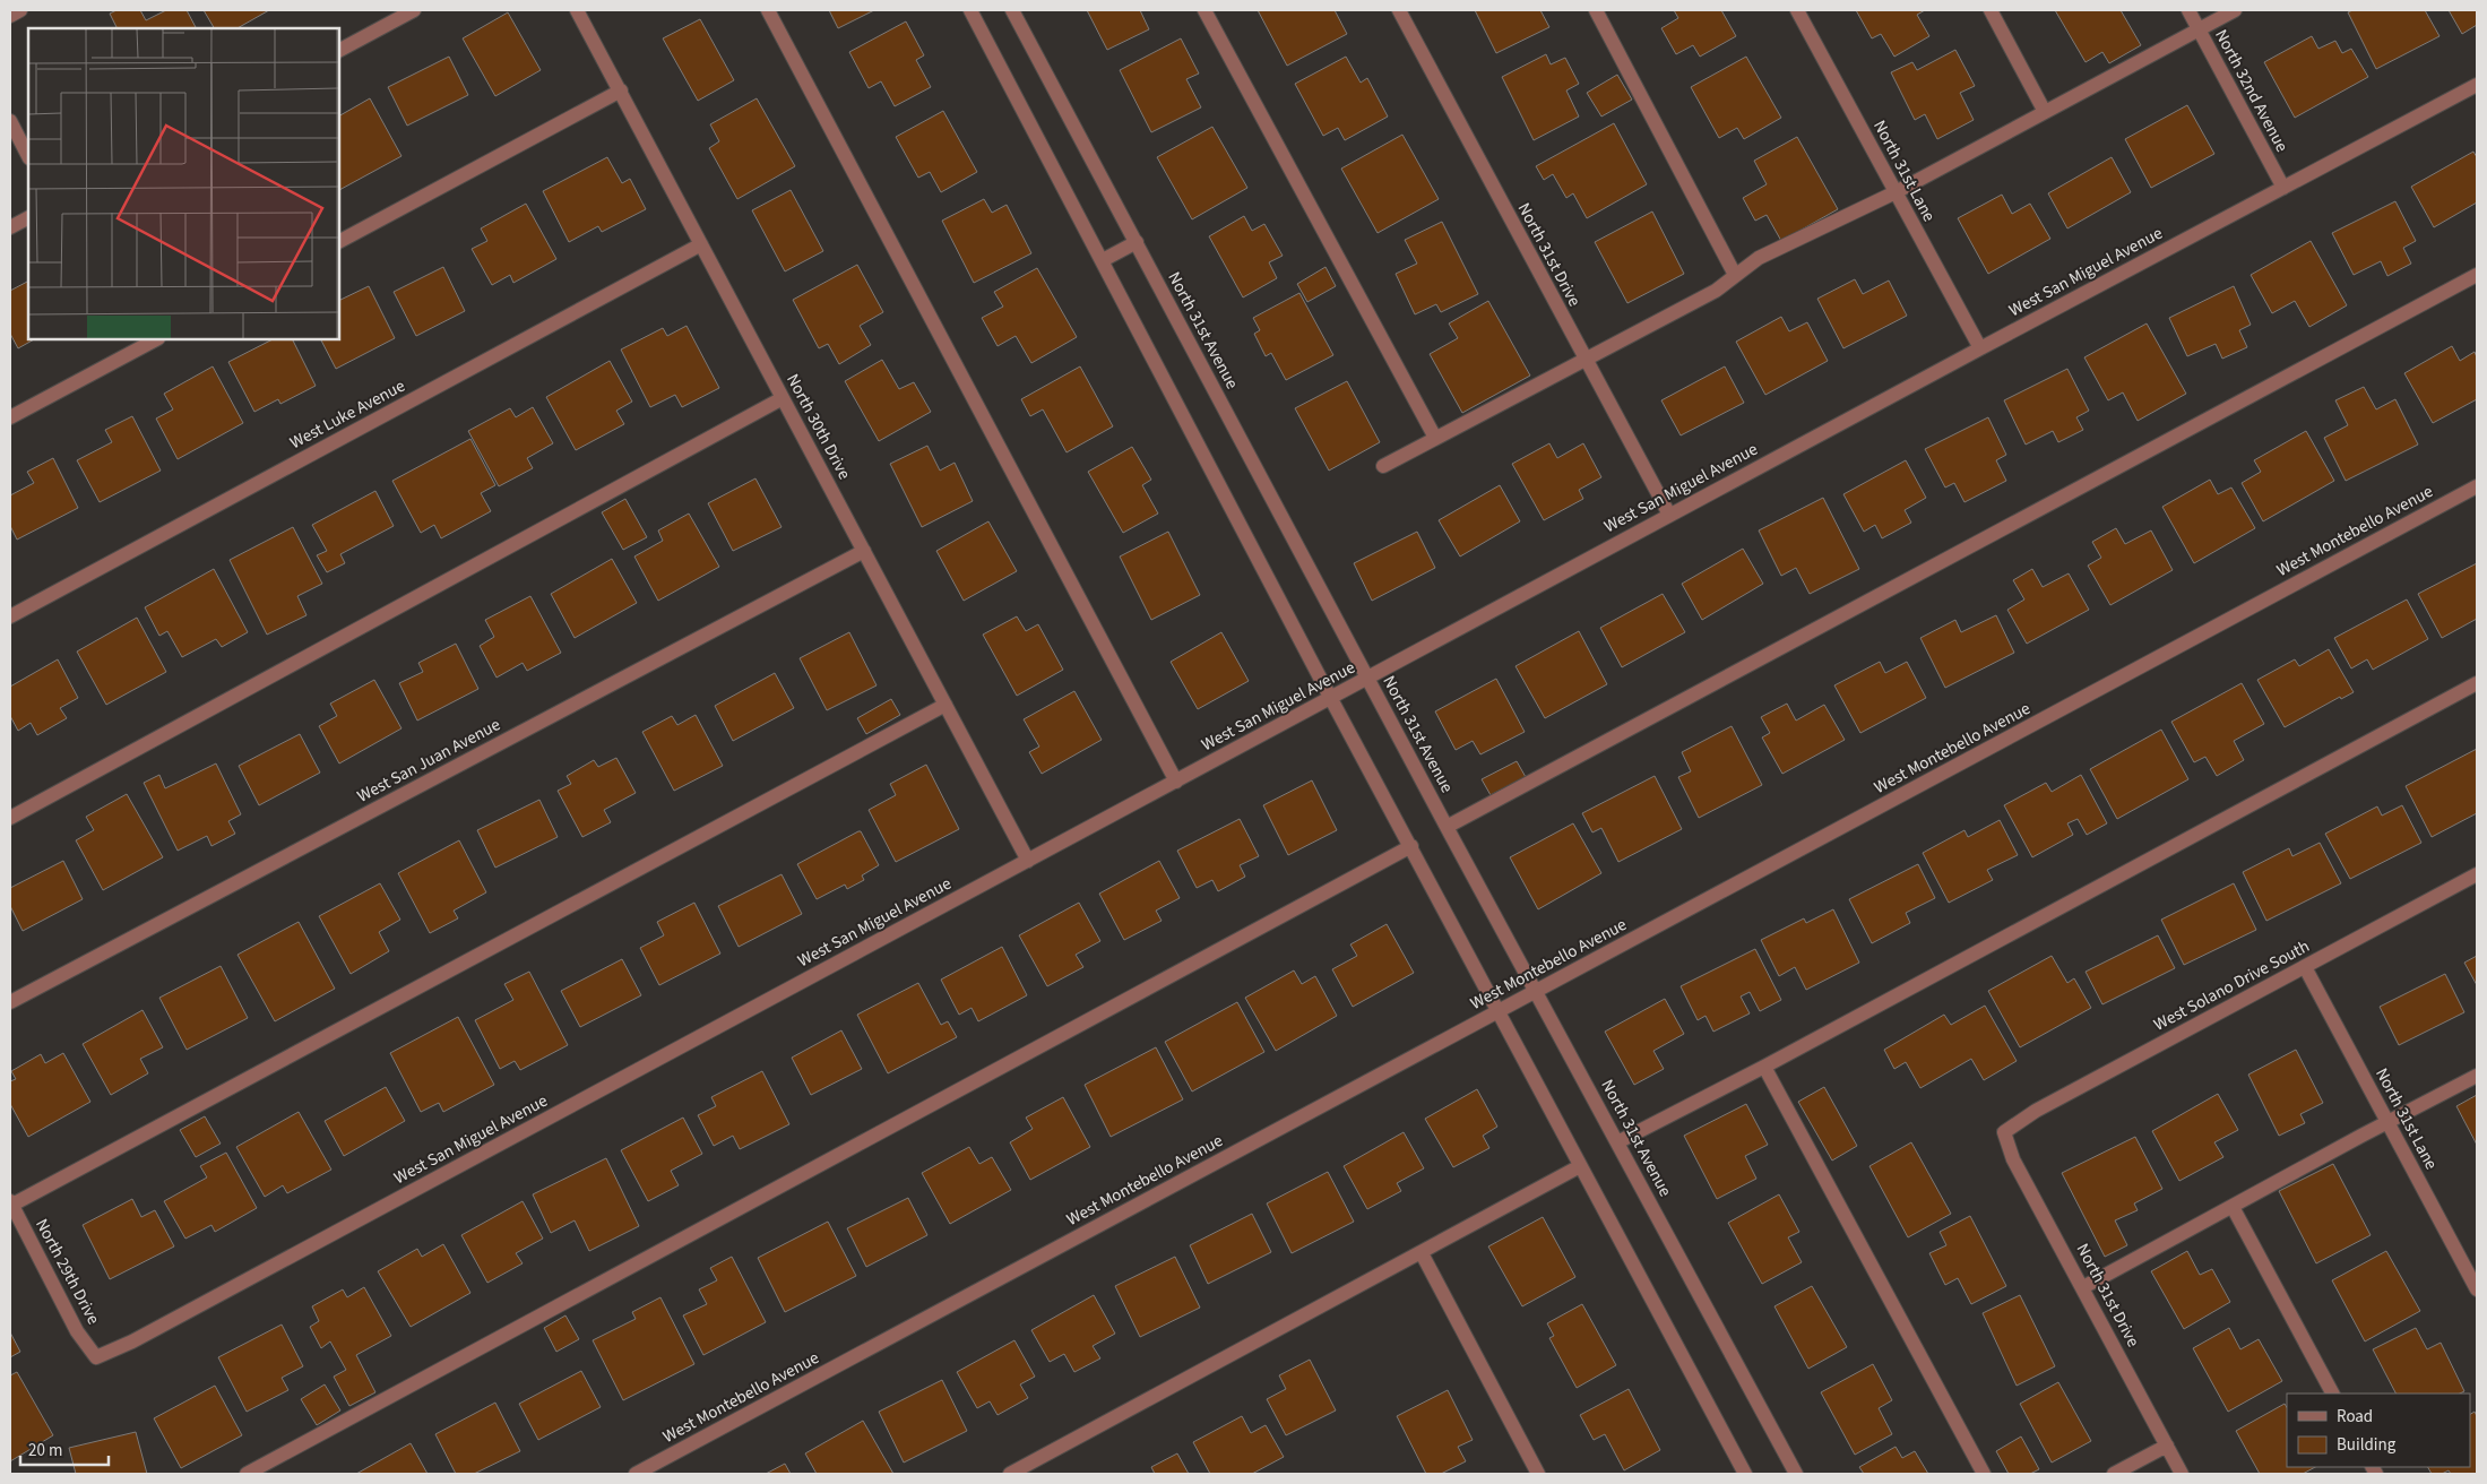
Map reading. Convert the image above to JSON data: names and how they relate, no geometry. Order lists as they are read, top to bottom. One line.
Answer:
{"streets":{"street":["North 32nd Avenue","North 31st Lane","North 31st Drive","West San Miguel Avenue","North 31st Avenue","West Luke Avenue","North 30th Drive","West Montebello Avenue","West San Juan Avenue","West Solano Drive South","North 29th Drive"]},"crossings":[["North 32nd Avenue","West San Miguel Avenue"],["North 31st Lane","West San Miguel Avenue"],["North 31st Lane","West Solano Drive South"],["North 31st Drive","West San Miguel Avenue"],["North 31st Drive","West Solano Drive South"],["West San Miguel Avenue","North 31st Avenue"],["West San Miguel Avenue","North 30th Drive"],["West San Miguel Avenue","North 29th Drive"],["North 31st Avenue","West Montebello Avenue"],["West Luke Avenue","North 30th Drive"],["North 30th Drive","West San Juan Avenue"]],"legend":["Road","Building"],"scale_bar":"20 m"}
